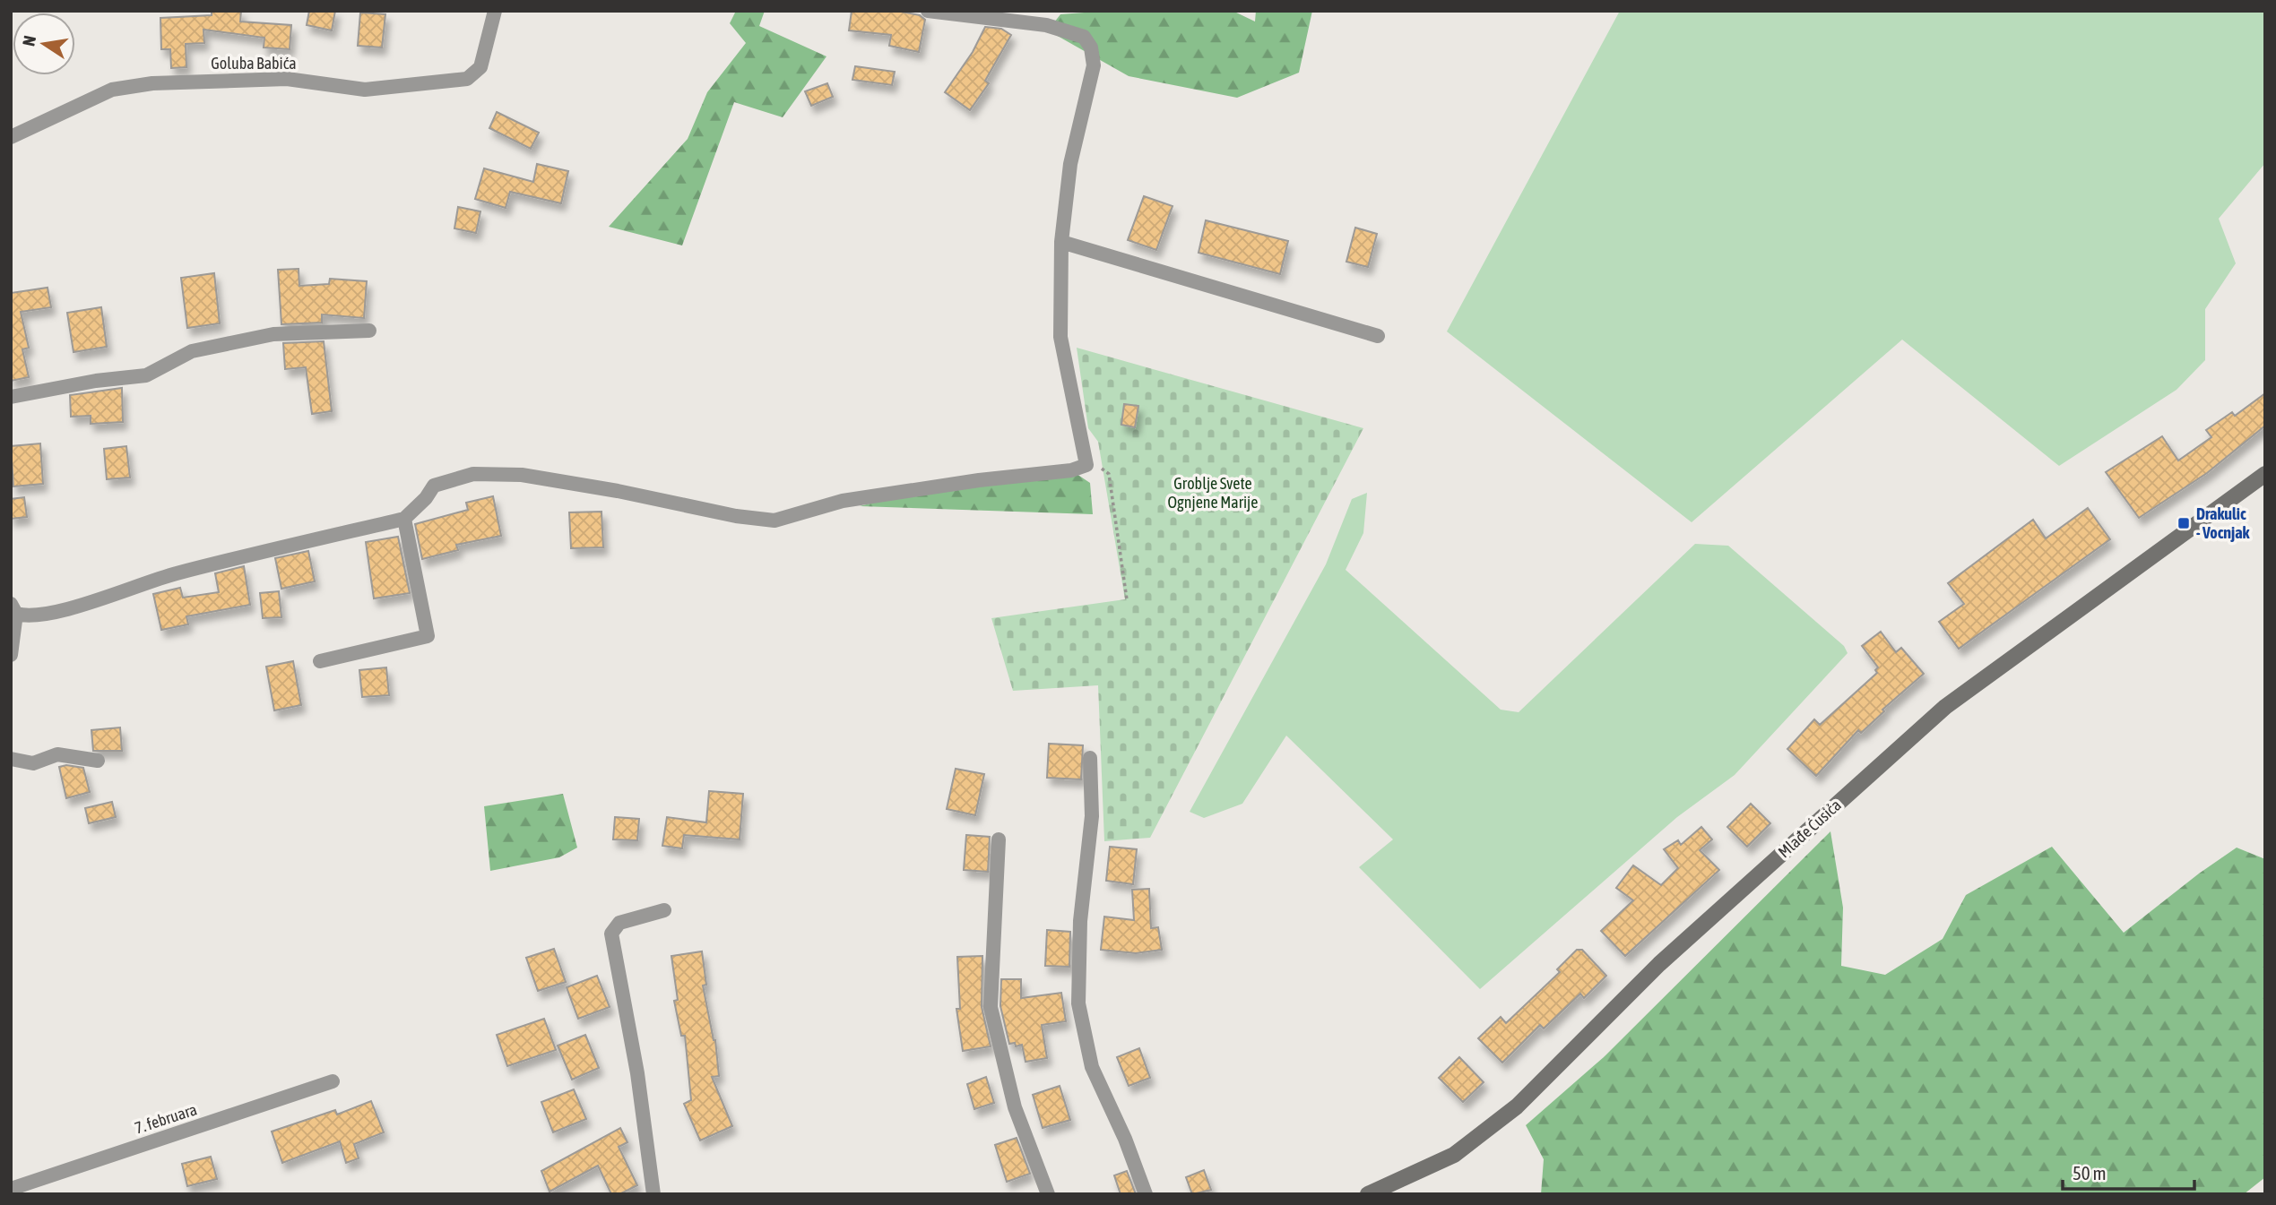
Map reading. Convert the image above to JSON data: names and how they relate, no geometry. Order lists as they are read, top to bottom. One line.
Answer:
{"streets":{"street":["Goluba Babića","Mlađe Ćusića","7. februara"]},"parks":["Groblje Svete Ognjene Marije"],"places":{"transit":["Drakulic - Vocnjak"]},"scale_bar":"50 m","north":"left"}
